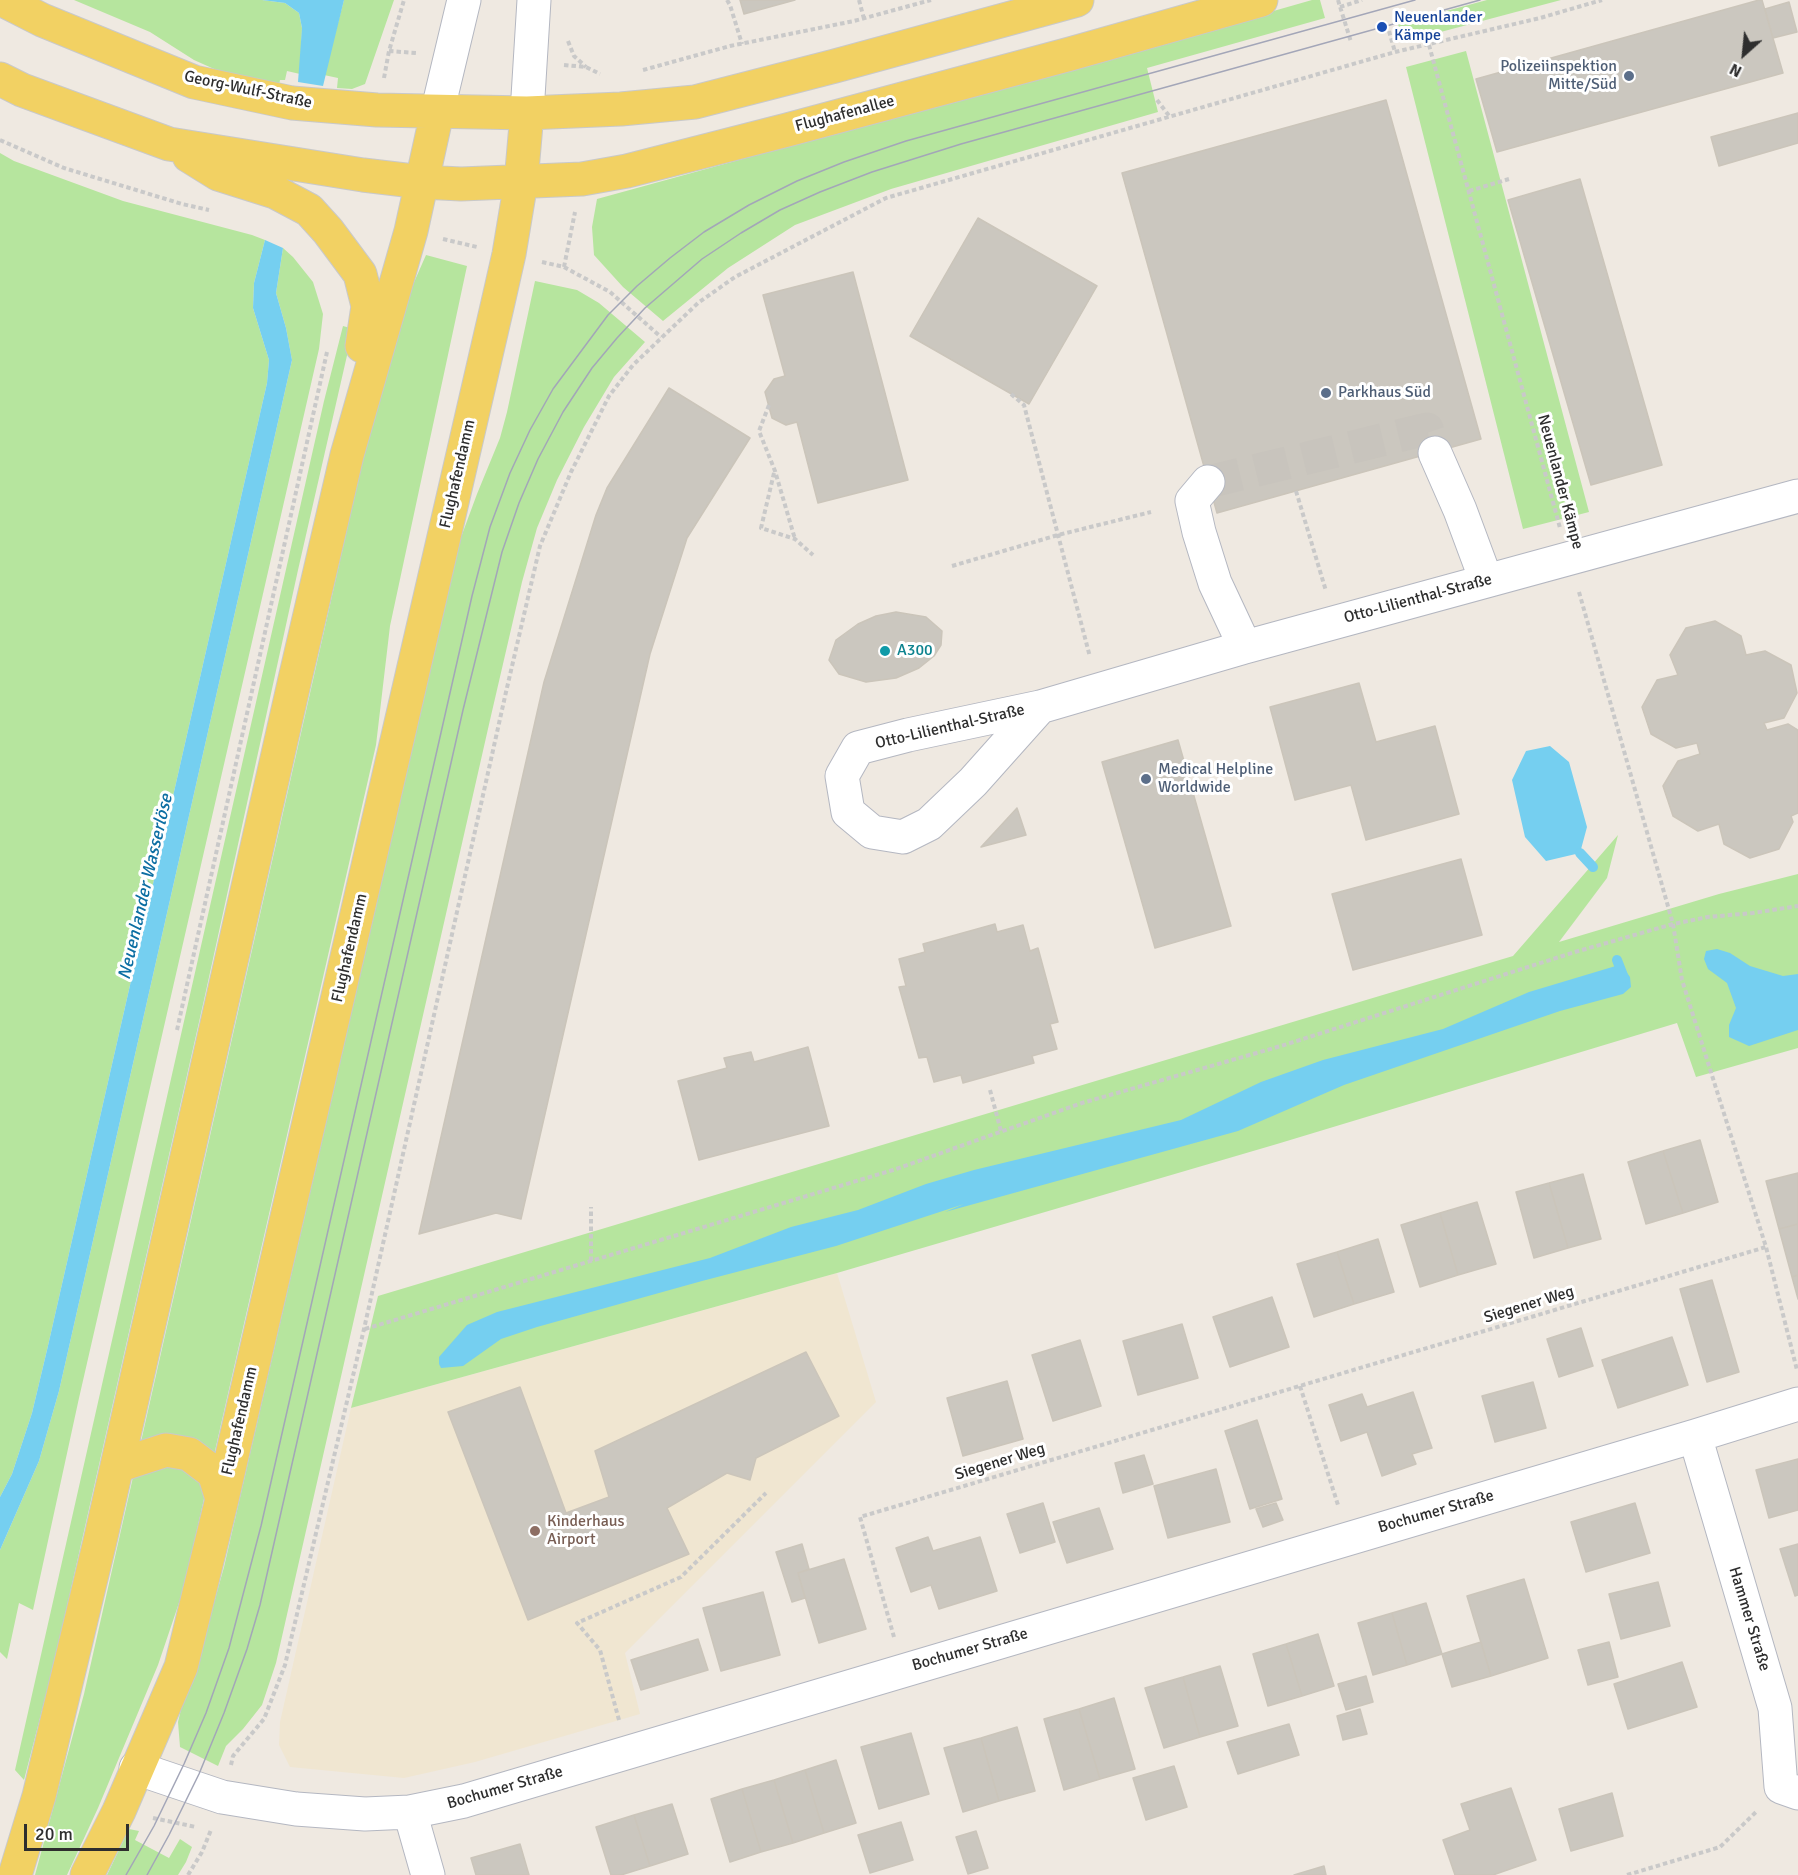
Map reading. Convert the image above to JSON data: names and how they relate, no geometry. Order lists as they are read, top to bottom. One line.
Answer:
{"streets":{"main road":["Georg-Wulf-Straße","Flughafenallee","Flughafendamm"],"street":["Otto-Lilienthal-Straße","Bochumer Straße","Hammer Straße"],"path":["Neuenlander Kämpe","Siegener Weg"]},"crossings":[["Flughafenallee","Flughafendamm"],["Flughafendamm","Bochumer Straße"],["Neuenlander Kämpe","Otto-Lilienthal-Straße"],["Siegener Weg","Bochumer Straße"],["Bochumer Straße","Hammer Straße"]],"water":["Neuenlander Wasserlöse"],"places":["Neuenlander Kämpe","Polizeiinspektion Mitte/Süd","Parkhaus Süd","A300","Medical Helpline Worldwide","Kinderhaus Airport"],"scale_bar":"20 m","north":"bottom left"}
